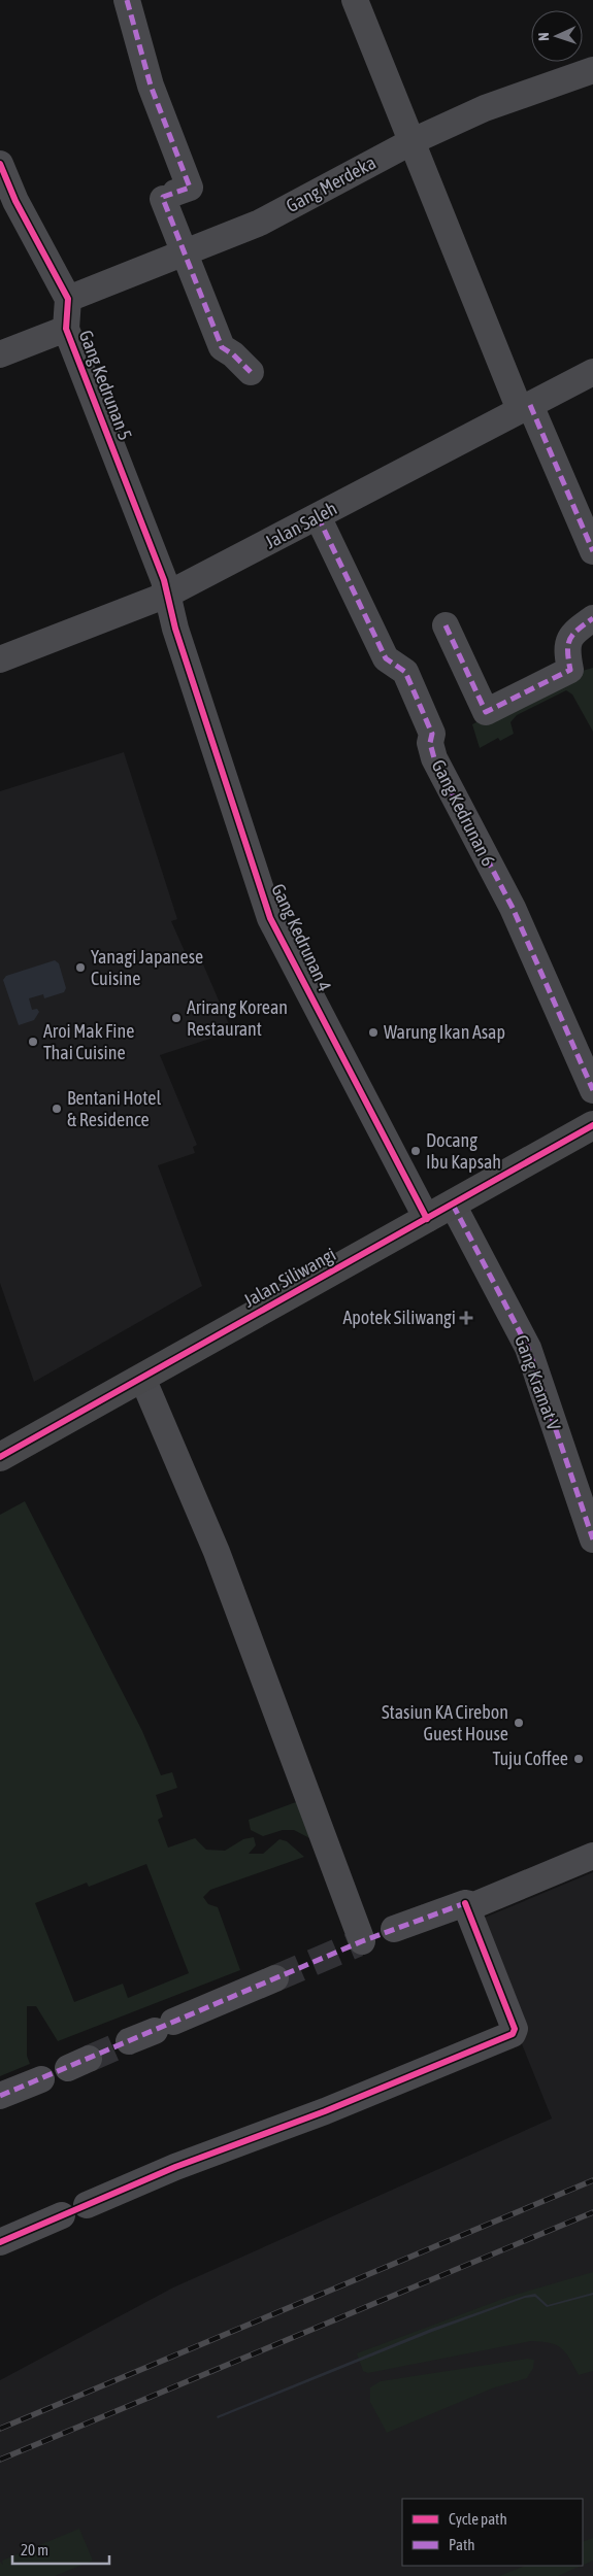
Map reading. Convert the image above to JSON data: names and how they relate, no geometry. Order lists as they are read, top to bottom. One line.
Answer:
{"streets":{"main road":["Jalan Siliwangi"],"street":["Gang Merdeka","Gang Kedrunan 5","Jalan Saleh","Gang Kedrunan 6","Gang Kedrunan 4","Gang Kramat V"]},"crossings":[["Gang Merdeka","Gang Kedrunan 5"],["Gang Kedrunan 5","Jalan Saleh"],["Gang Kedrunan 5","Gang Kedrunan 4"],["Jalan Saleh","Gang Kedrunan 6"],["Jalan Saleh","Gang Kedrunan 4"],["Gang Kedrunan 4","Jalan Siliwangi"],["Jalan Siliwangi","Gang Kramat V"]],"places":{"other":["Yanagi Japanese Cuisine","Arirang Korean Restaurant","Warung Ikan Asap","Aroi Mak Fine Thai Cuisine","Bentani Hotel & Residence","Docang Ibu Kapsah","Stasiun KA Cirebon Guest House","Tuju Coffee"],"health":["Apotek Siliwangi"]},"legend":["Cycle path","Path"],"scale_bar":"20 m","north":"left"}
